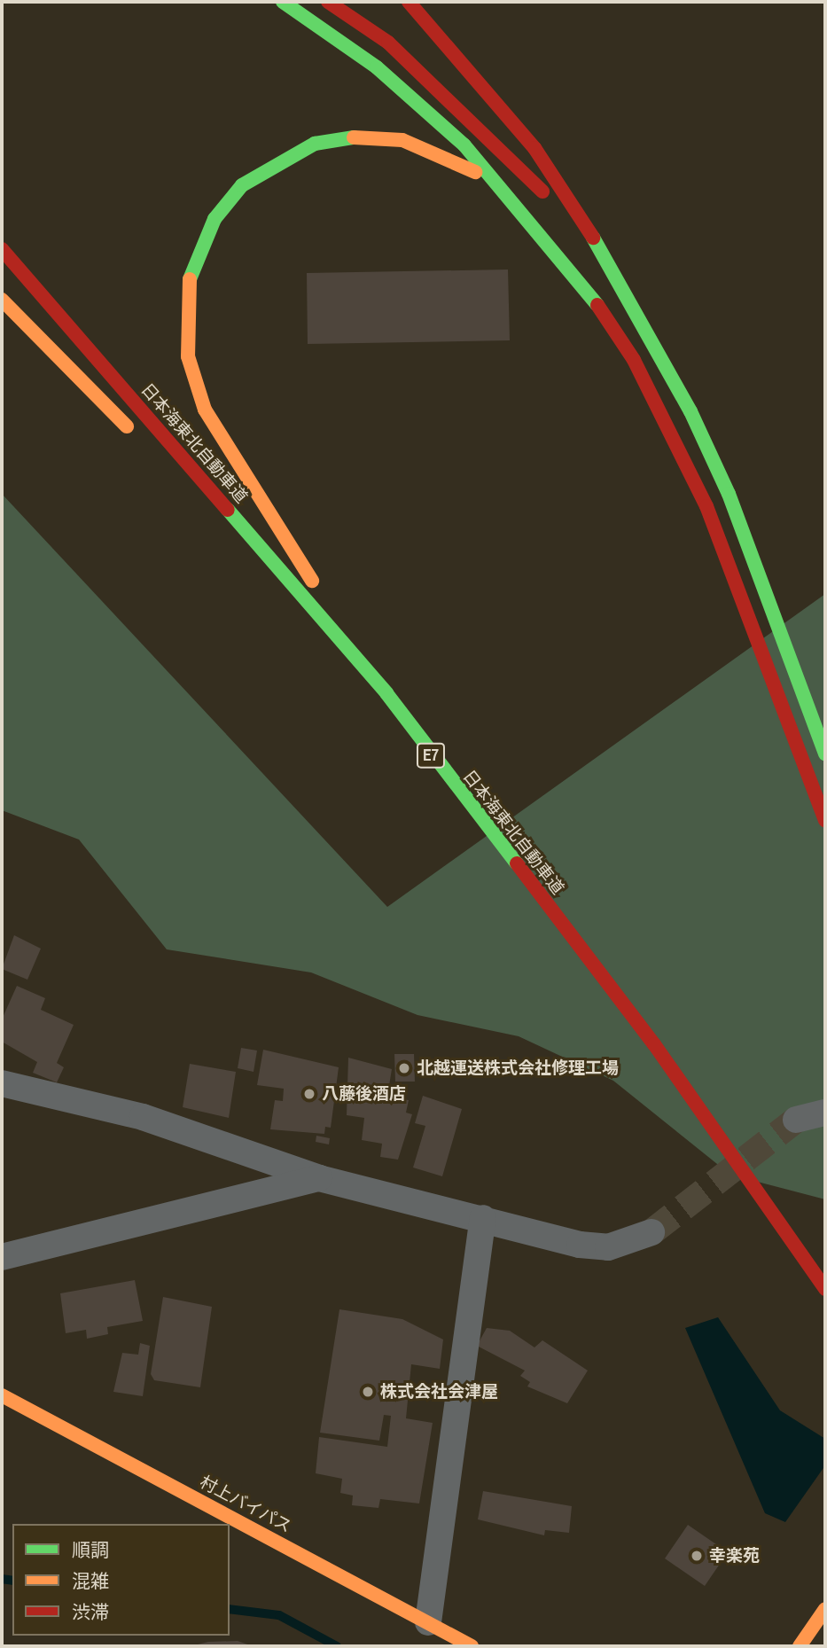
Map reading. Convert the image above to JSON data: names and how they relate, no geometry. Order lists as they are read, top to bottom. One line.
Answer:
{"streets":{"main road":["日本海東北自動車道","E7","村上バイパス"]},"places":["北越運送株式会社修理工場","八藤後酒店","株式会社会津屋","幸楽苑"],"legend":["順調","混雑","渋滞"]}
